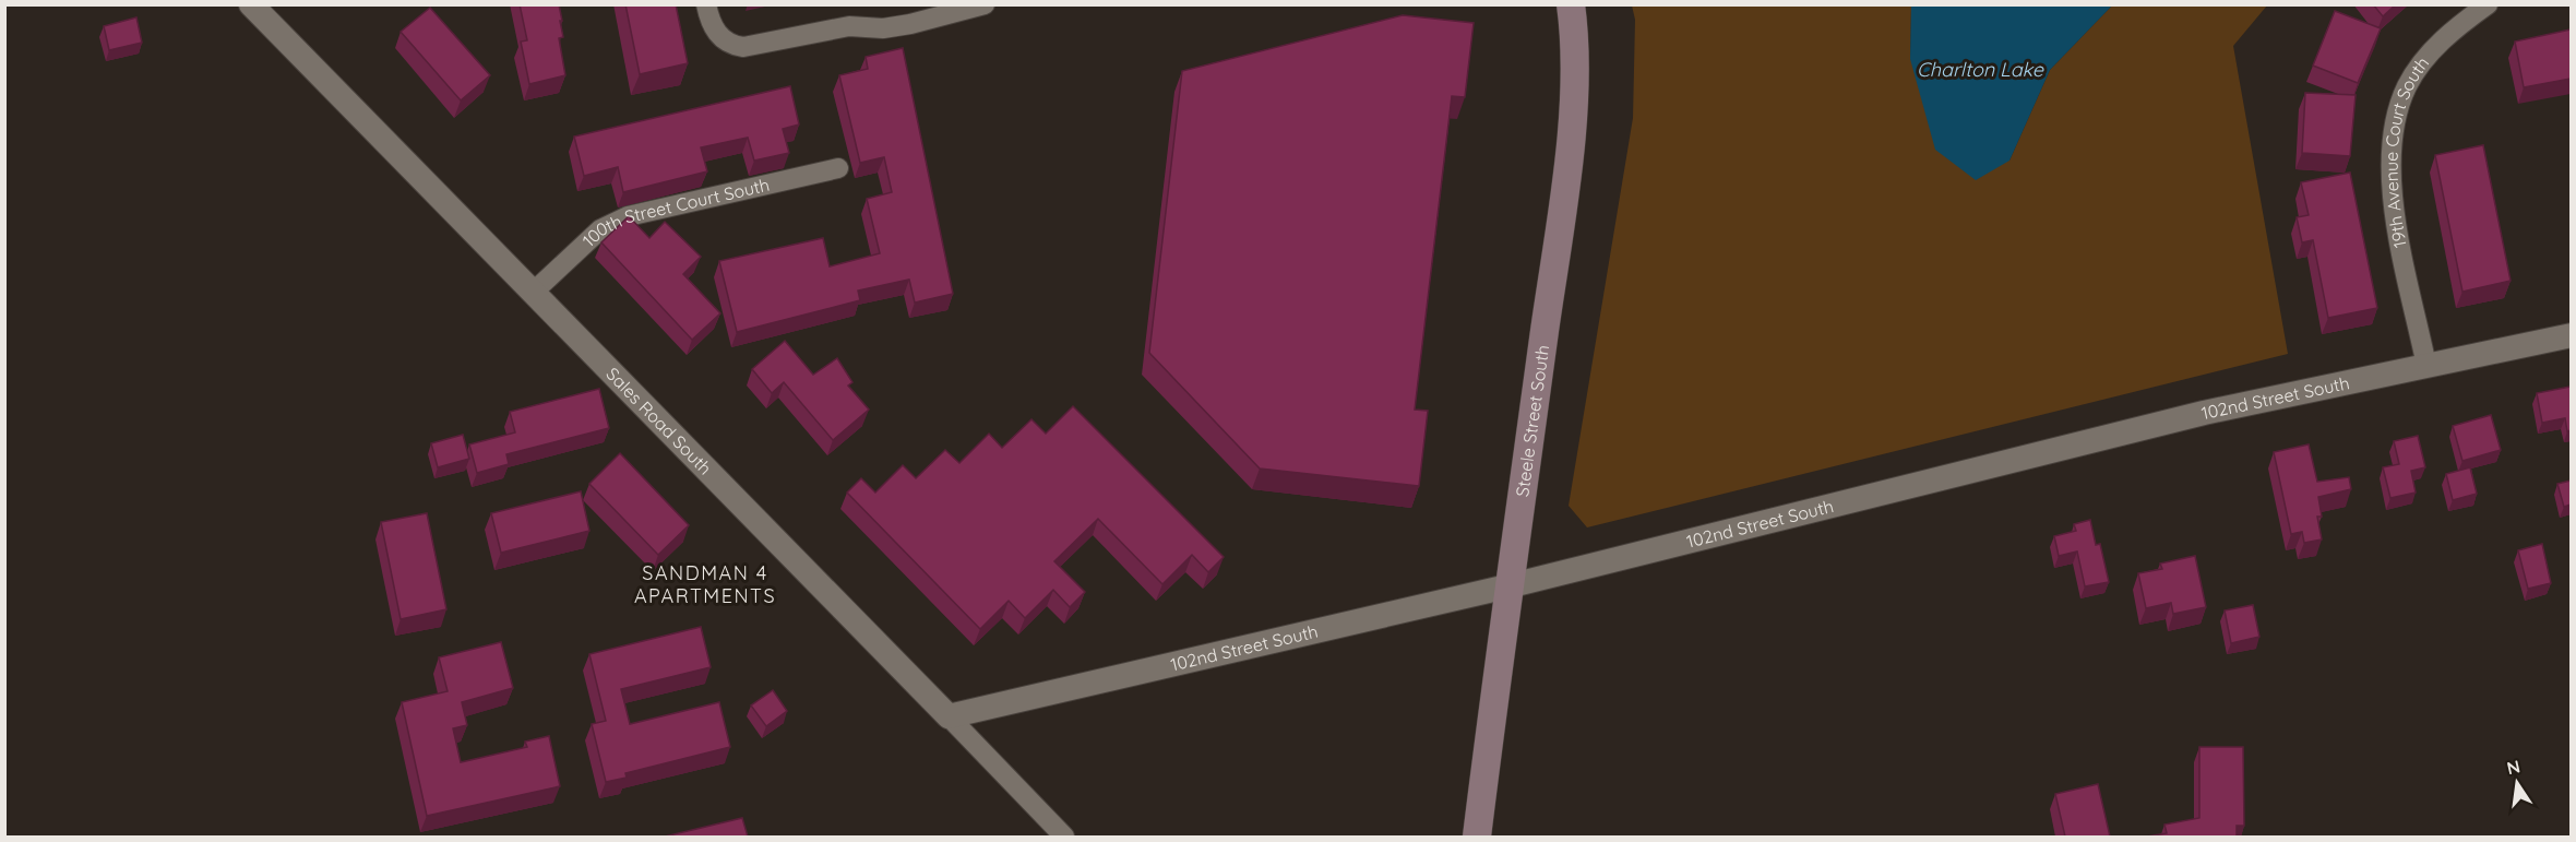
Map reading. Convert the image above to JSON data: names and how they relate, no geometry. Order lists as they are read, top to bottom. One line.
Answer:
{"streets":{"main road":["Steele Street South"],"street":["19th Avenue Court South","100th Street Court South","102nd Street South","Sales Road South"]},"crossings":[["19th Avenue Court South","102nd Street South"],["100th Street Court South","Sales Road South"],["102nd Street South","Sales Road South"],["102nd Street South","Steele Street South"]],"districts":["SANDMAN 4 APARTMENTS"],"water":["Charlton Lake"],"north":"top"}
